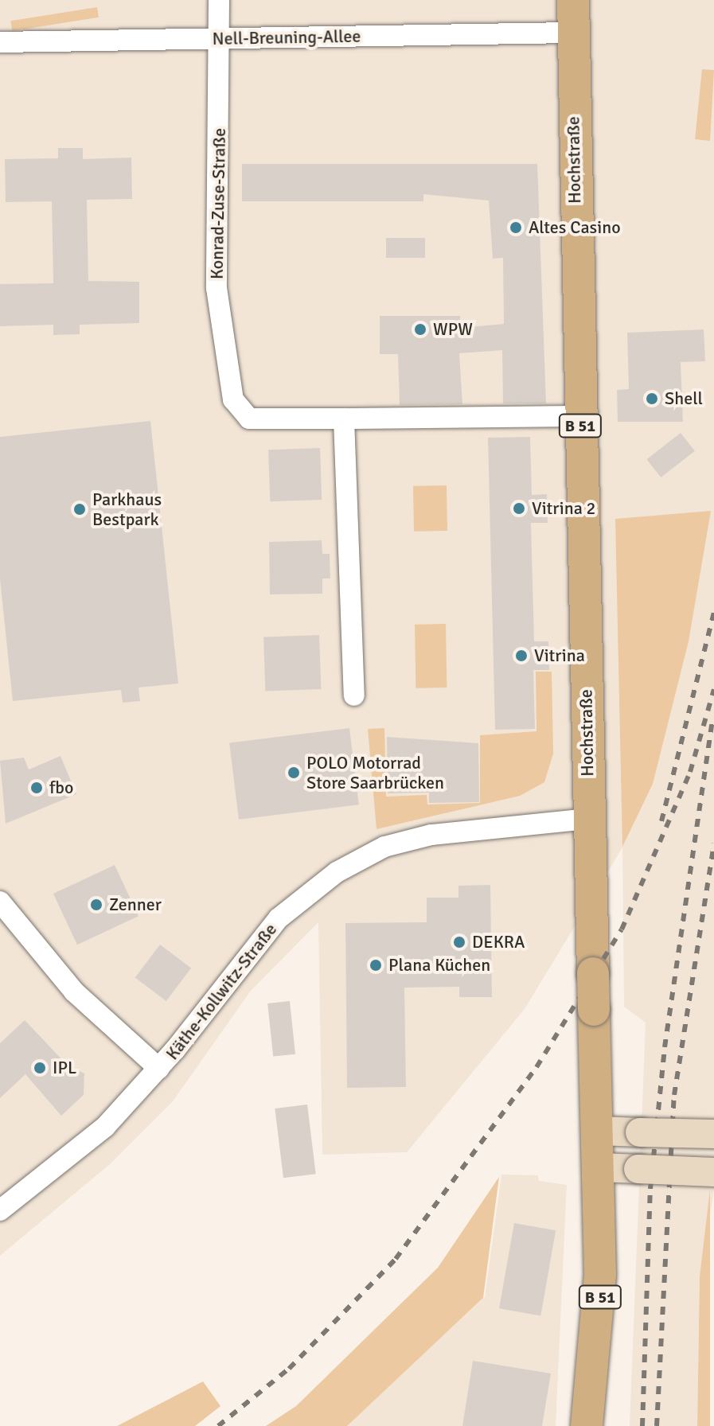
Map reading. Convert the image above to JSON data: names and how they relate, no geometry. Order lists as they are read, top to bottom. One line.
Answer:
{"streets":{"main road":["Hochstraße","B 51"],"street":["Nell-Breuning-Allee","Konrad-Zuse-Straße","Käthe-Kollwitz-Straße"]},"crossings":[["Nell-Breuning-Allee","Hochstraße"],["Nell-Breuning-Allee","Konrad-Zuse-Straße"],["Hochstraße","Konrad-Zuse-Straße"],["Hochstraße","Käthe-Kollwitz-Straße"]],"places":["Altes Casino","WPW","Shell","Vitrina 2","Parkhaus Bestpark","Vitrina","POLO Motorrad Store Saarbrücken","fbo","Zenner","DEKRA","Plana Küchen","IPL"]}
